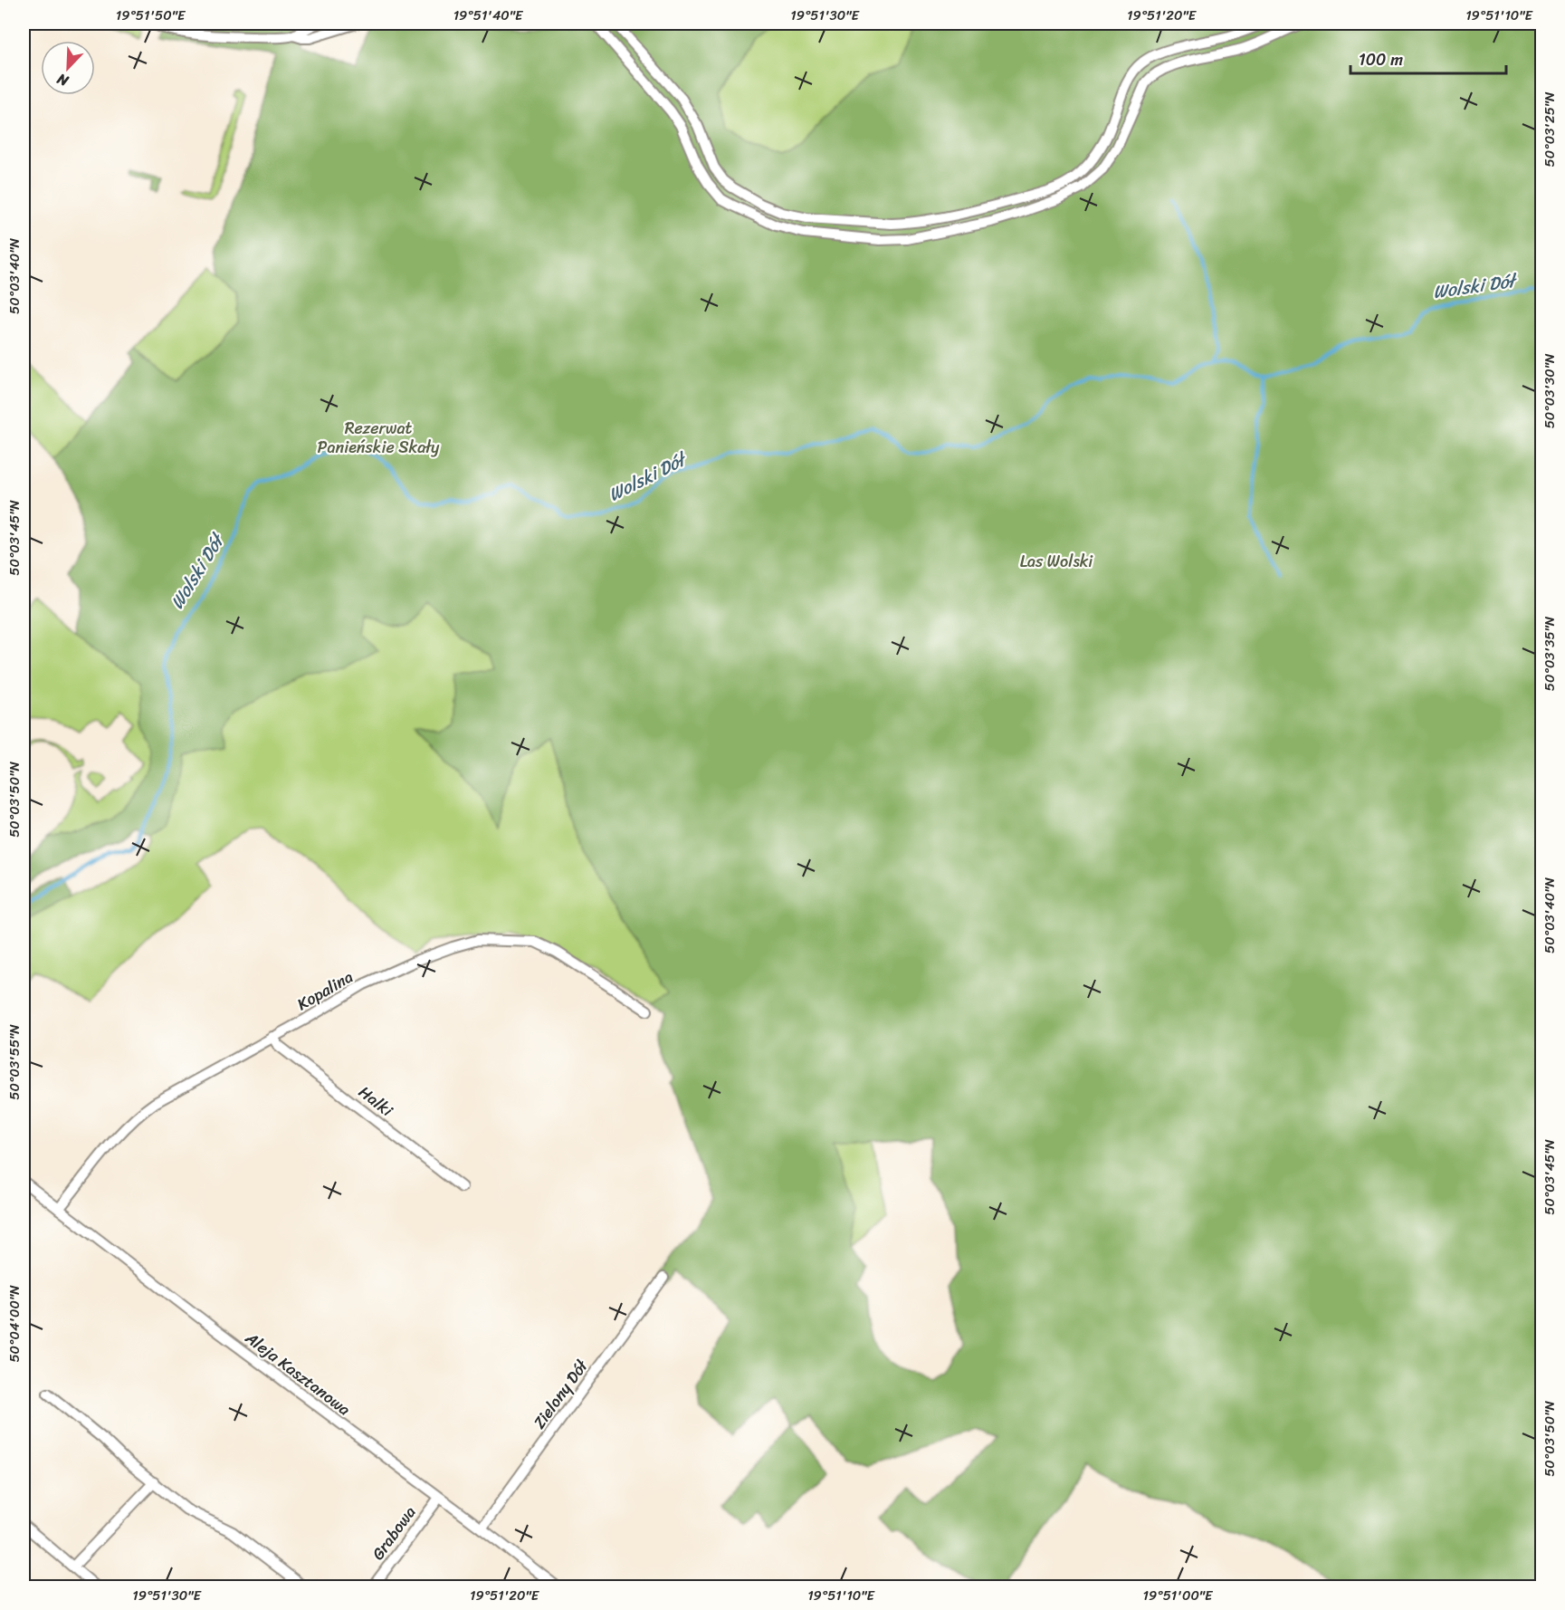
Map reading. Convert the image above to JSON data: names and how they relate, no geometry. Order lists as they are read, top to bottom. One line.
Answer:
{"streets":{"street":["Kopalina","Halki","Aleja Kasztanowa","Zielony Dół","Grabowa"]},"crossings":[["Kopalina","Halki"],["Kopalina","Aleja Kasztanowa"],["Aleja Kasztanowa","Zielony Dół"],["Aleja Kasztanowa","Grabowa"]],"water":["Wolski Dół"],"parks":["Rezerwat Panieńskie Skały","Las Wolski"],"scale_bar":"100 m","north":"bottom left","coordinates":["19°51'50\"E","19°51'40\"E","19°51'30\"E","19°51'20\"E","19°51'10\"E","50°03'25\"N","50°03'40\"N","50°03'30\"N","50°03'45\"N","50°03'35\"N","50°03'50\"N","50°03'55\"N","50°04'00\"N","19°51'00\"E"]}
